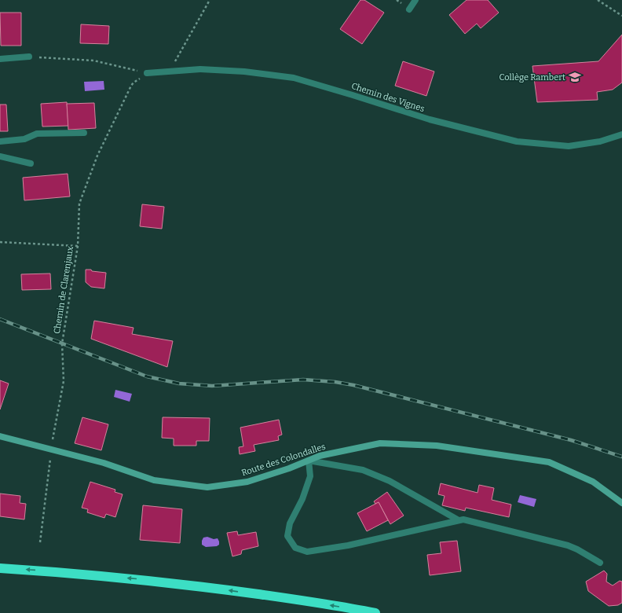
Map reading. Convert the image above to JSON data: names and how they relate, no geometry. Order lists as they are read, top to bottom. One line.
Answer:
{"streets":{"street":["Chemin des Vignes","Route des Colondalles"],"path":["Chemin de Clarenjaux"]},"crossings":[["Chemin des Vignes","Chemin de Clarenjaux"],["Chemin de Clarenjaux","Route des Colondalles"]],"places":{"school or university":["Collège Rambert"]}}
